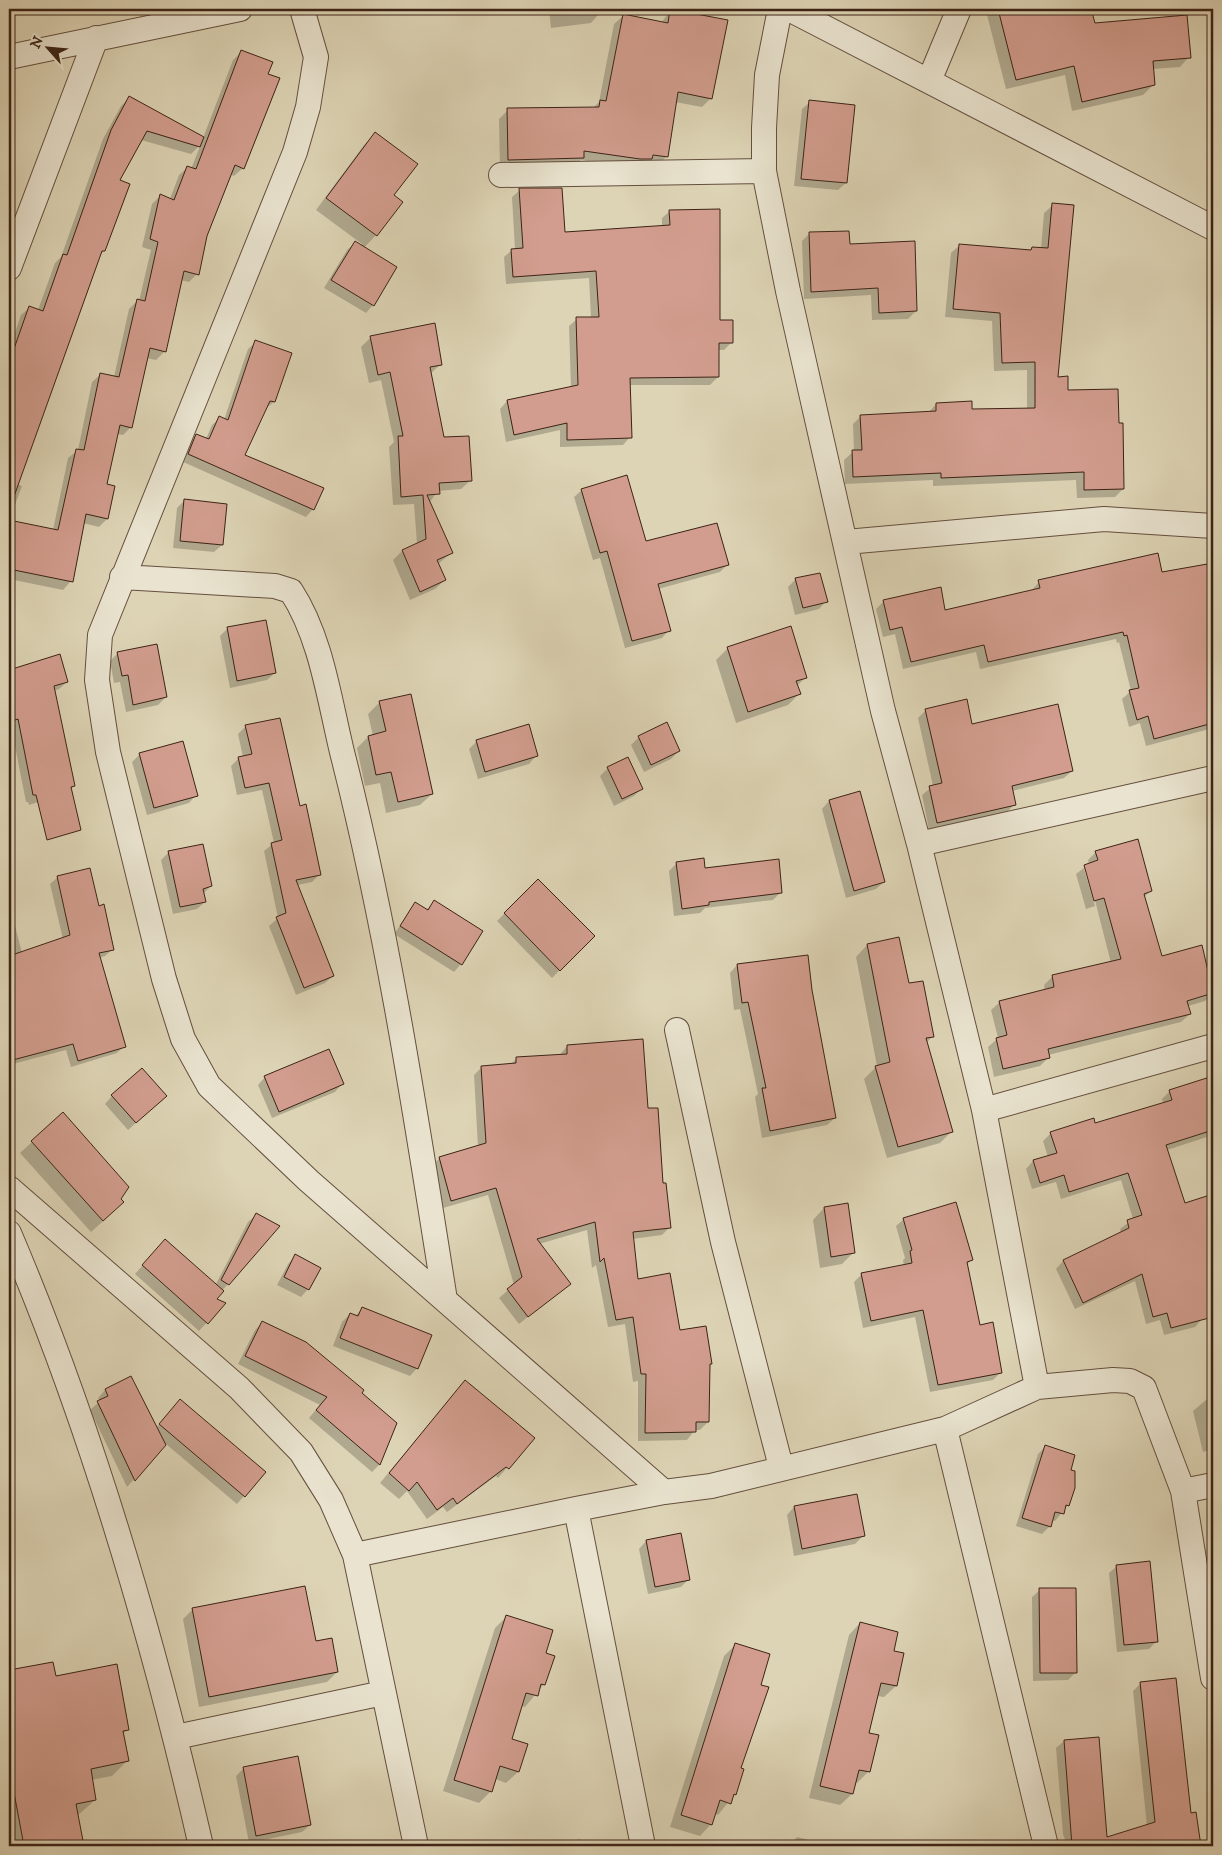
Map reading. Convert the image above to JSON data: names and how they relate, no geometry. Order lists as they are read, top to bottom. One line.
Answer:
{"north":"top left"}
